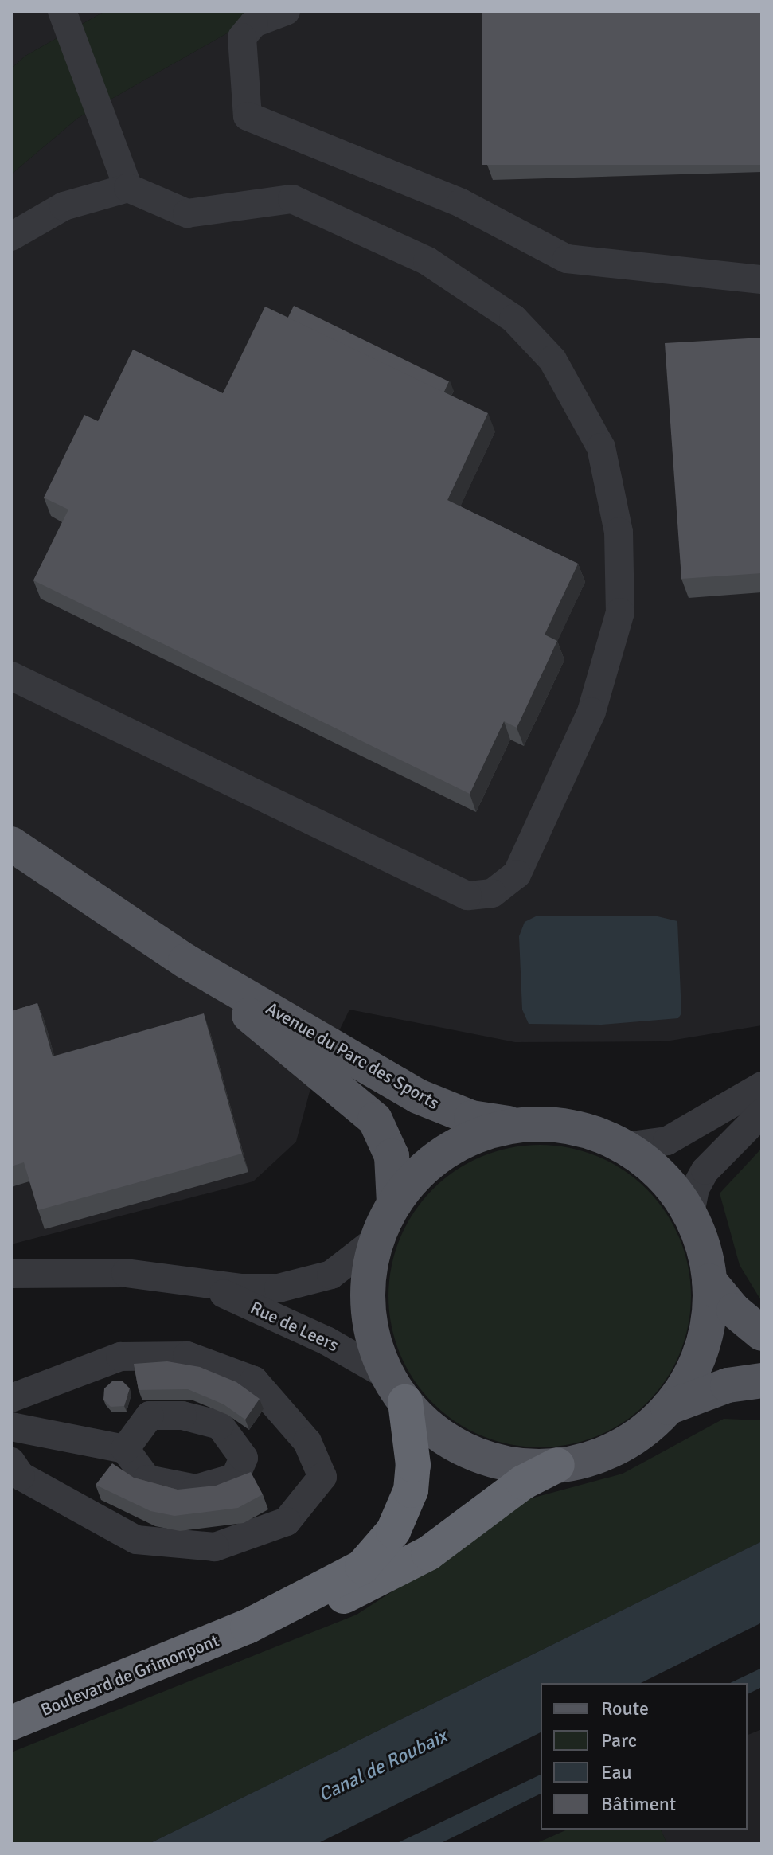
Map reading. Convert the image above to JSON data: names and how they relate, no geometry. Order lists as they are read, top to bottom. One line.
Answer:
{"streets":{"highway":["Boulevard de Grimonpont"],"main road":["Avenue du Parc des Sports"],"street":["Rue de Leers"]},"crossings":[["Rue de Leers","Boulevard de Grimonpont"]],"water":["Canal de Roubaix"],"legend":["Route","Parc","Eau","Bâtiment"]}
